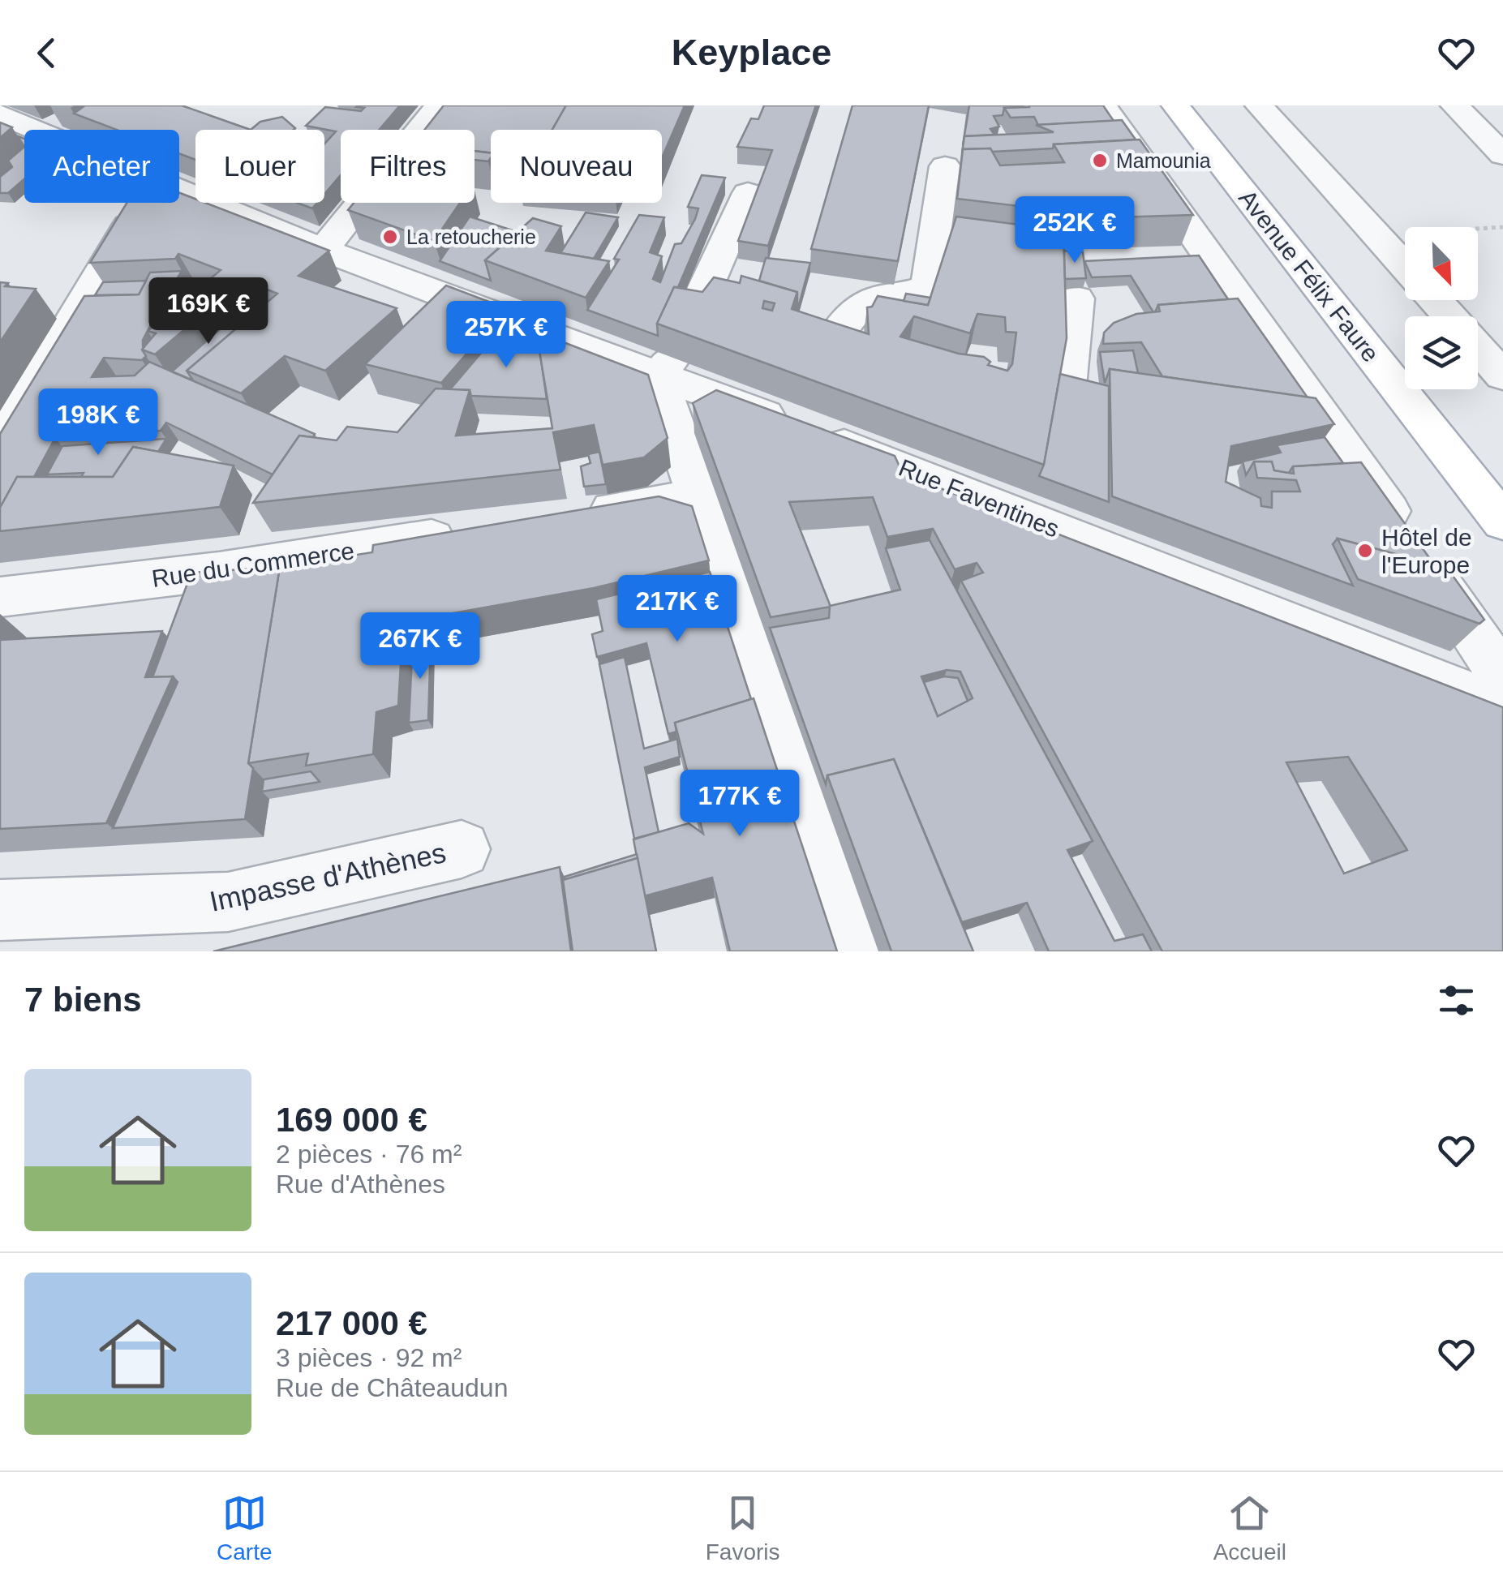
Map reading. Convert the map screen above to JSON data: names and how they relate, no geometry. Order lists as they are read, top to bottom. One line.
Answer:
{"streets":{"main road":["Avenue Félix Faure"],"street":["Rue Faventines","Rue du Commerce","Impasse d'Athènes"]},"places":["Mamounia","La retoucherie","Hôtel de l'Europe"],"north":"bottom right","page":{"header":"Keyplace","chip":["Acheter","Louer","Filtres","Nouveau"],"price":["252K €","169K €","257K €","198K €","217K €","267K €","177K €"],"heading":"7 biens","list":[{"name":"169 000 €","note":"2 pièces · 76 m² · Rue d'Athènes"},{"name":"217 000 €","note":"3 pièces · 92 m² · Rue de Châteaudun"}],"tabs":["Carte","Favoris","Accueil"]}}
